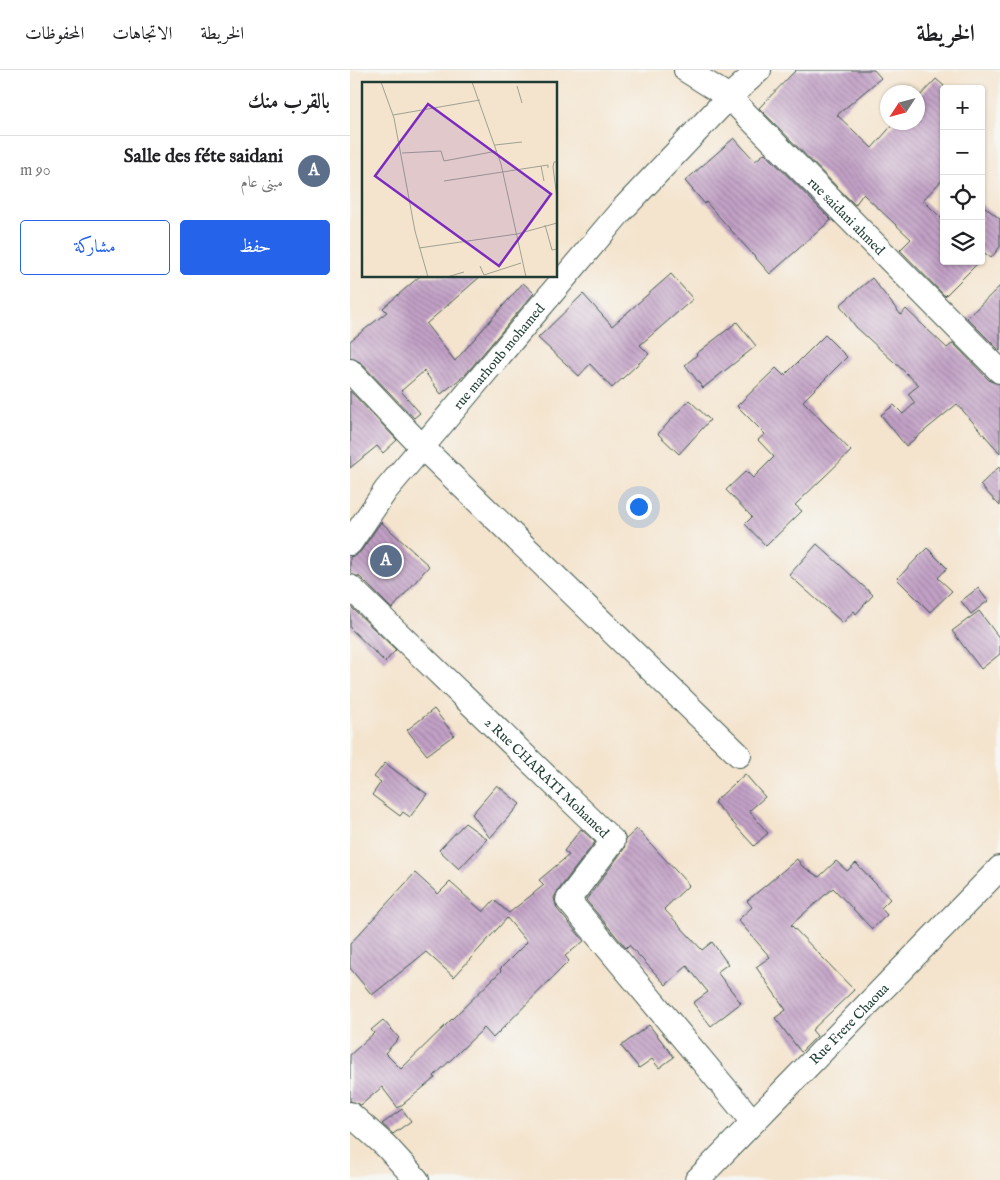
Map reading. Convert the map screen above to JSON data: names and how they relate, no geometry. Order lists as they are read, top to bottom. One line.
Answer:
{"streets":{"street":["rue saidani ahmed","rue marhoub mohamed","2 Rue CHARATI Mohamed","Rue Frere Chaoua"]},"crossings":[["rue saidani ahmed","rue marhoub mohamed"],["2 Rue CHARATI Mohamed","Rue Frere Chaoua"]],"north":"bottom left","page":{"header":"الخريطة","nav":["الخريطة","الاتجاهات","المحفوظات"],"heading":"بالقرب منك","map_buttons":["+","−"],"list":[{"mark":"A","name":"Salle des féte saidani","note":"مبنى عام","value":"90 m"}],"buttons":["حفظ","مشاركة"],"pins":"A"}}
